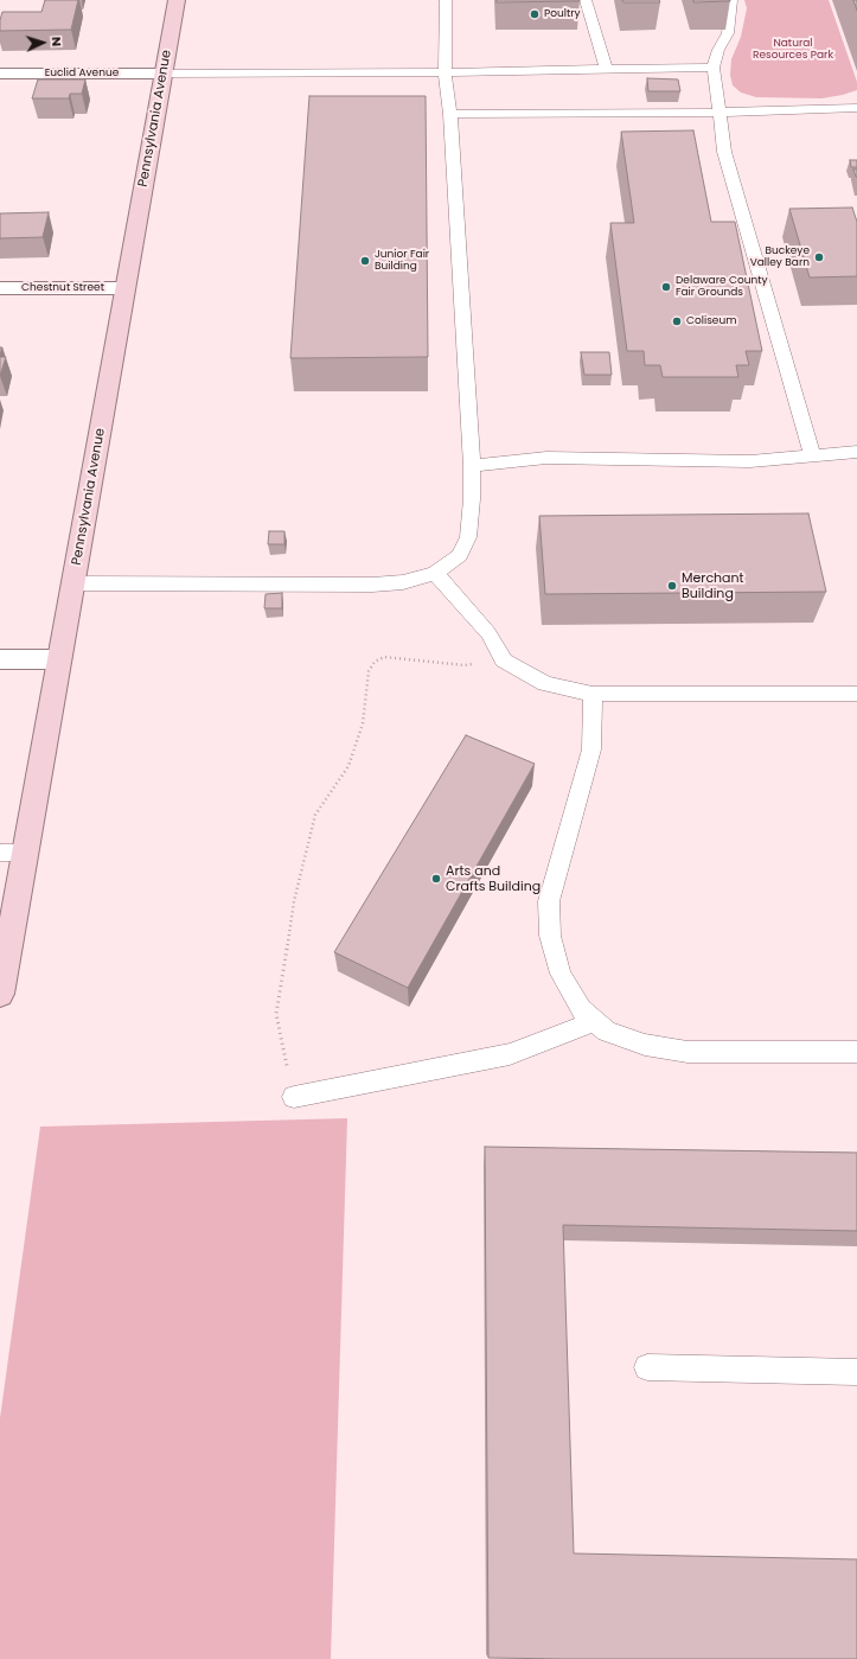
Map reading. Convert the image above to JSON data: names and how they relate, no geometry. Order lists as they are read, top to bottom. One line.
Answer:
{"streets":{"street":["Euclid Avenue","Pennsylvania Avenue","Chestnut Street"]},"crossings":[["Euclid Avenue","Pennsylvania Avenue"],["Pennsylvania Avenue","Chestnut Street"]],"parks":["Natural Resources Park"],"places":["Poultry","Buckeye Valley Barn","Junior Fair Building","Delaware County Fair Grounds","Coliseum","Merchant Building","Arts and Crafts Building"],"north":"right"}
